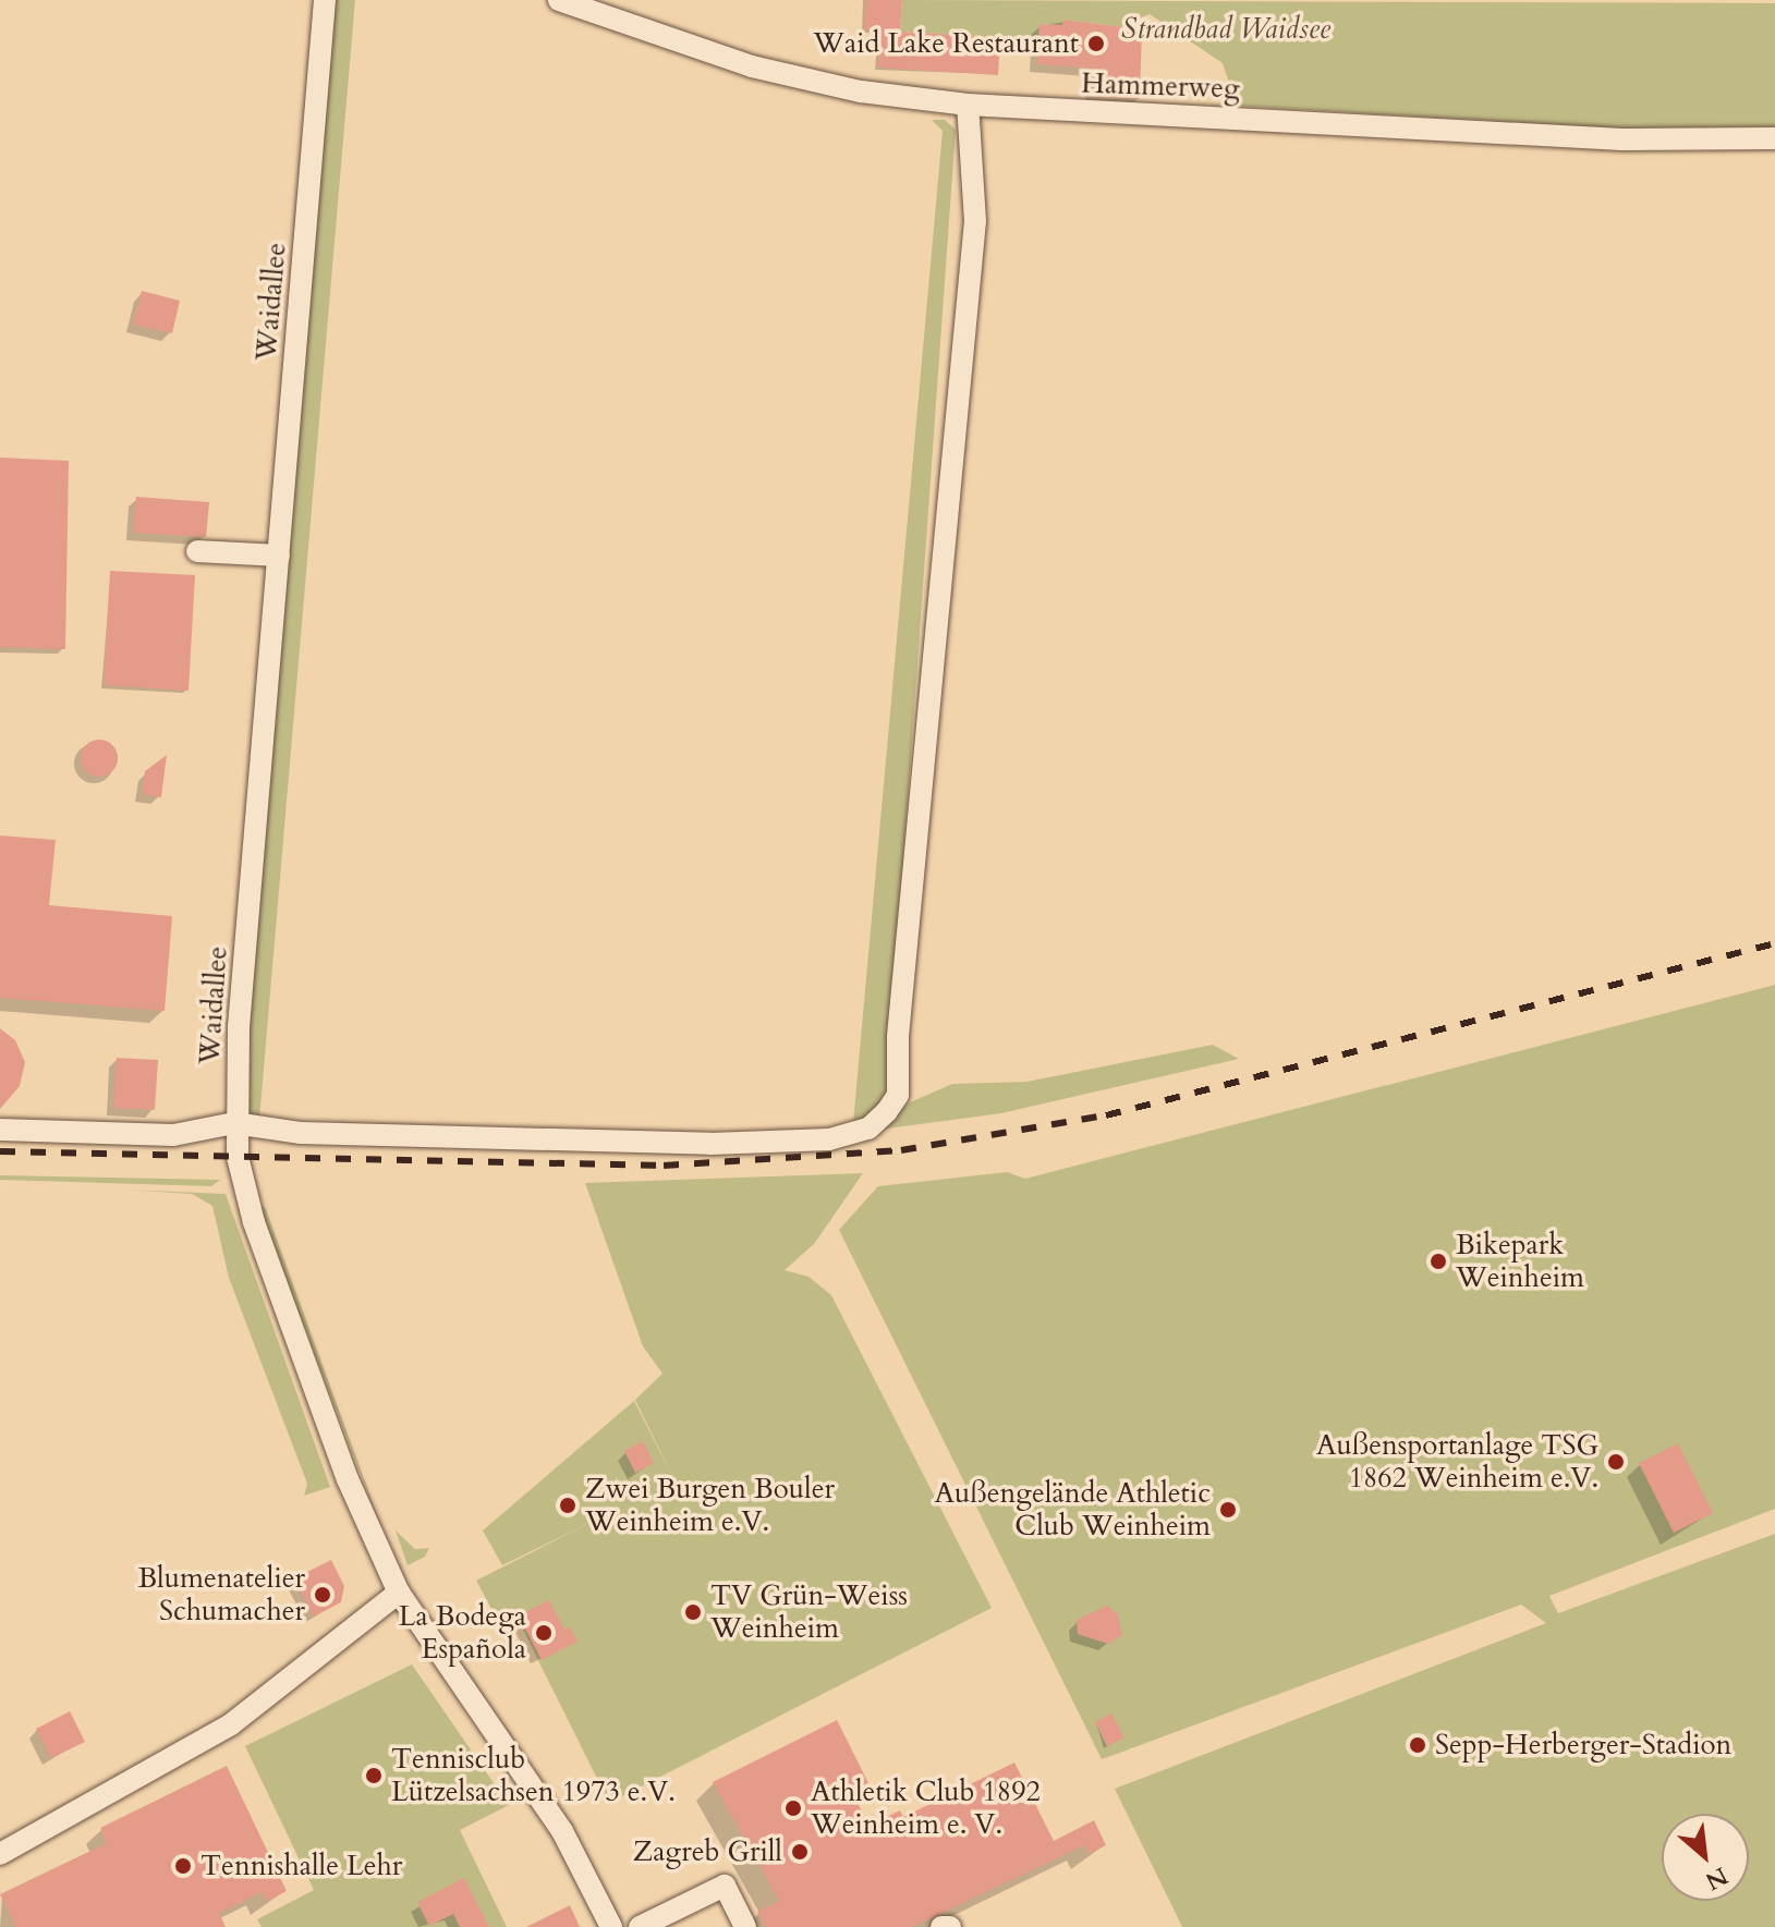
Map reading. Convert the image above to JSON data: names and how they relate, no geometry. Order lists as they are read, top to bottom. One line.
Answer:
{"streets":{"street":["Hammerweg","Waidallee"]},"parks":["Strandbad Waidsee"],"places":["Waid Lake Restaurant","Bikepark Weinheim","Außensportanlage TSG 1862 Weinheim e.V.","Zwei Burgen Bouler Weinheim e.V.","Außengelände Athletic Club Weinheim","Blumenatelier Schumacher","TV Grün-Weiss Weinheim","La Bodega Española","Sepp-Herberger-Stadion","Tennisclub Lützelsachsen 1973 e.V.","Athletik Club 1892 Weinheim e. V.","Zagreb Grill","Tennishalle Lehr"],"north":"bottom right"}
